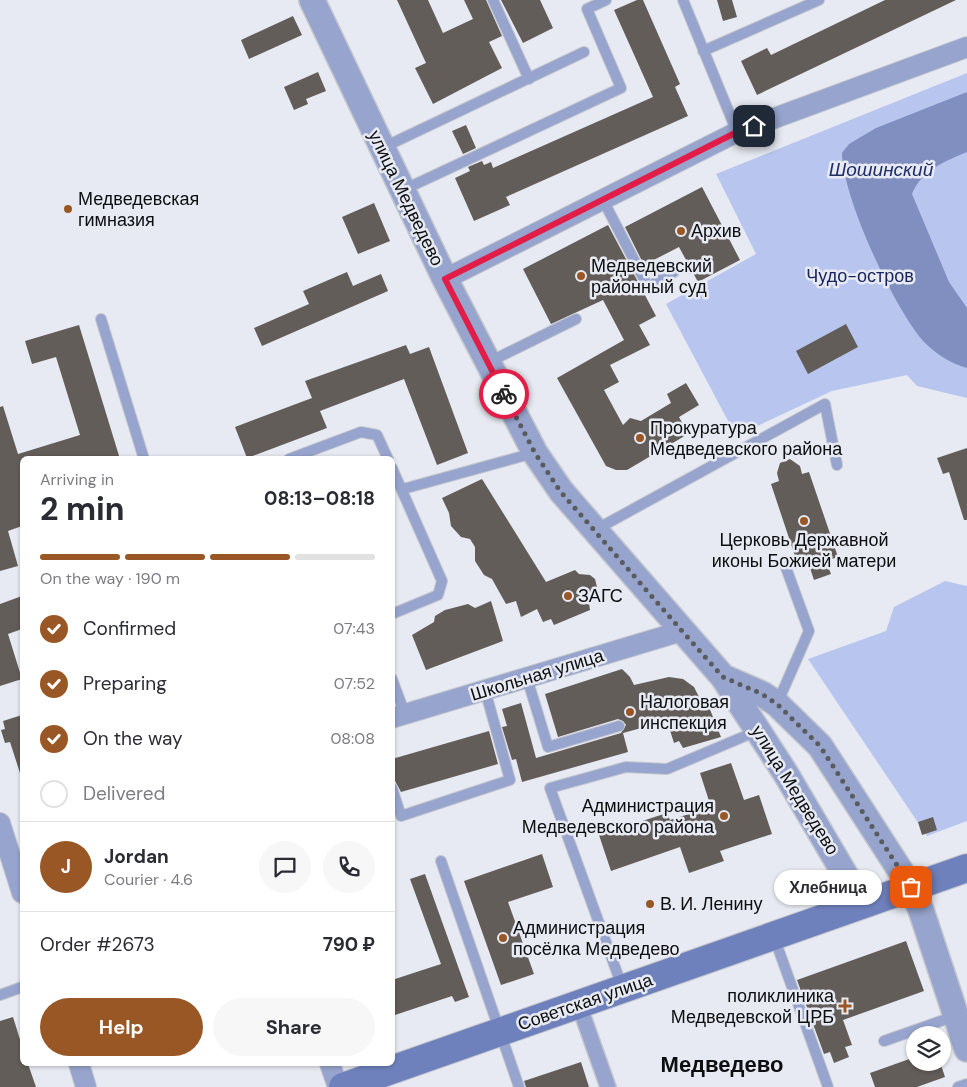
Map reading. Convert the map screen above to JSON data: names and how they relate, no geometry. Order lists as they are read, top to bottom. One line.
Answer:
{"streets":{"main road":["Советская улица"],"street":["улица Медведево","Школьная улица"]},"crossings":[["улица Медведево","Школьная улица"],["улица Медведево","Советская улица"]],"districts":["Медведево"],"water":["Шошинский"],"parks":["Чудо-остров"],"places":{"other":["Медведевская гимназия","Архив","Медведевский районный суд","Прокуратура Медведевского района","Церковь Державной иконы Божией матери","ЗАГС","Налоговая инспекция","Администрация Медведевского района","Хлебница","В. И. Ленину","Администрация посёлка Медведево"],"health":["поликлиника Медведевской ЦРБ"]},"page":{"heading":["2 min","Arriving in","08:13–08:18"],"panel":["Jordan","Courier · 4.6","Order #2673","790 ₽"],"bar":"On the way · 190 m","list":[["Confirmed","07:43"],["Preparing","07:52"],["On the way","08:08"],"Delivered"],"round":"J","bubble":"Хлебница","buttons":["Help","Share"]}}
